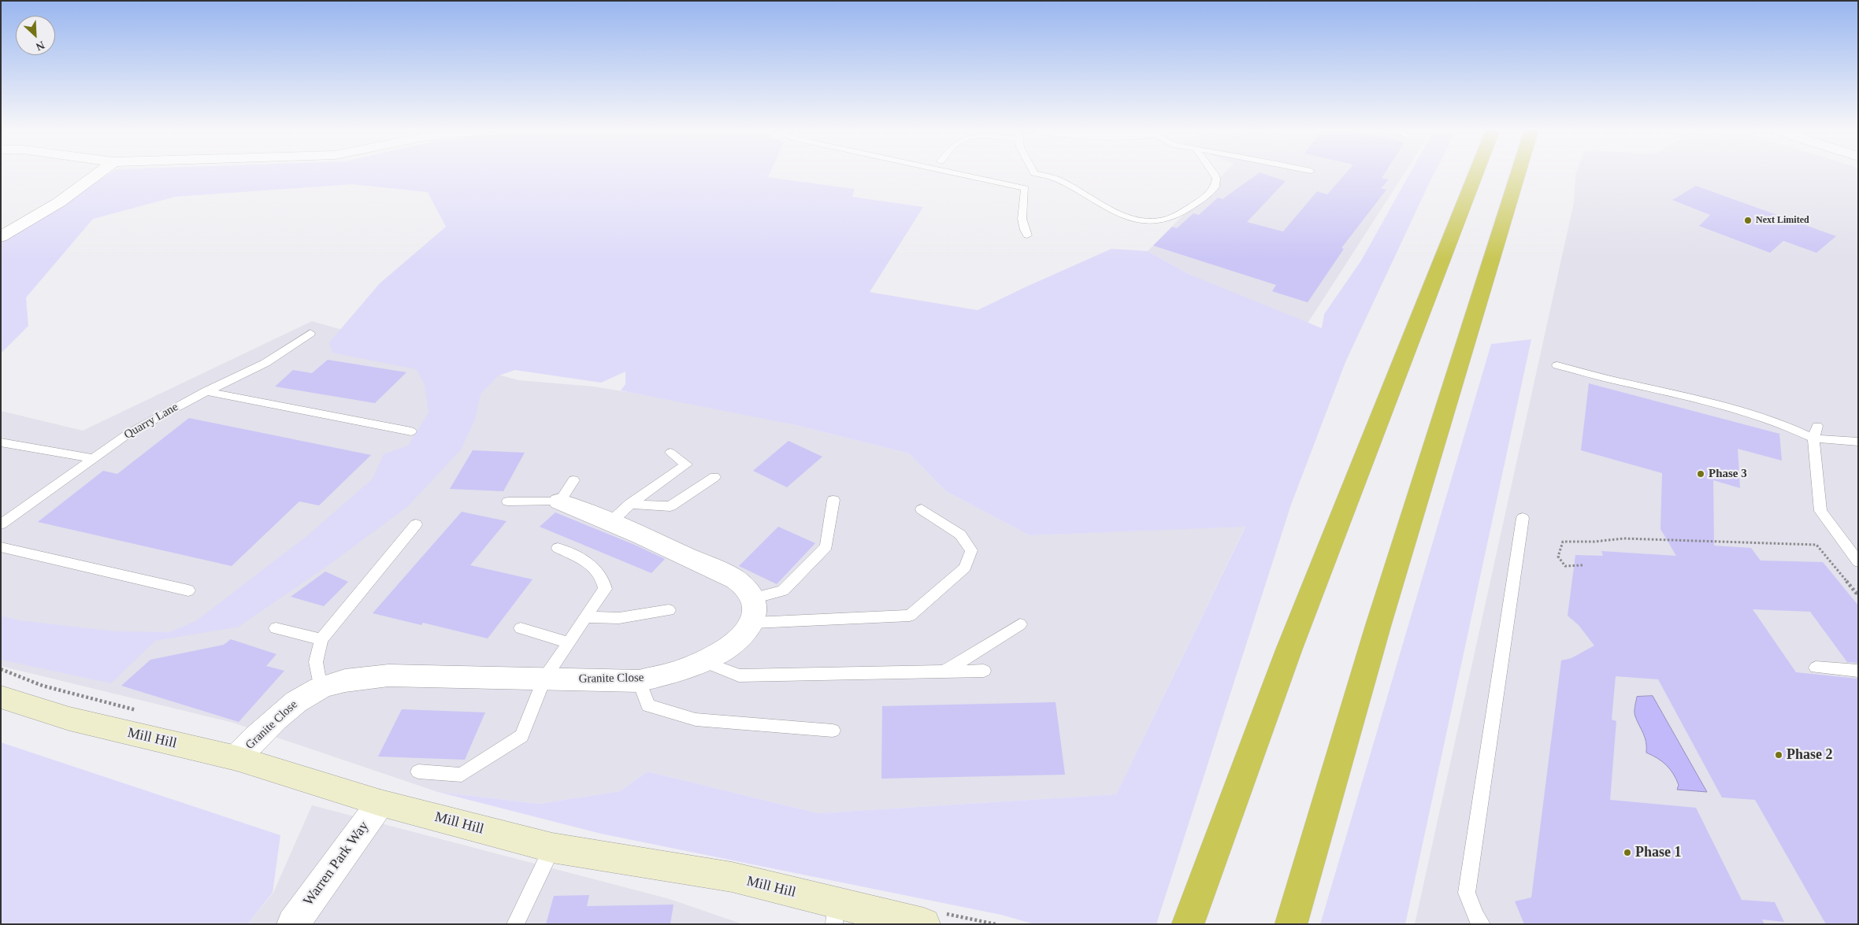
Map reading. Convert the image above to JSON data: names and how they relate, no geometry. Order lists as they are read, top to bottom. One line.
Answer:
{"streets":{"main road":["Mill Hill"],"street":["Granite Close","Warren Park Way"],"lane":["Quarry Lane"]},"crossings":[["Granite Close","Mill Hill"],["Mill Hill","Warren Park Way"]],"places":["Next Limited","Phase 3","Phase 2","Phase 1"],"north":"bottom right"}
